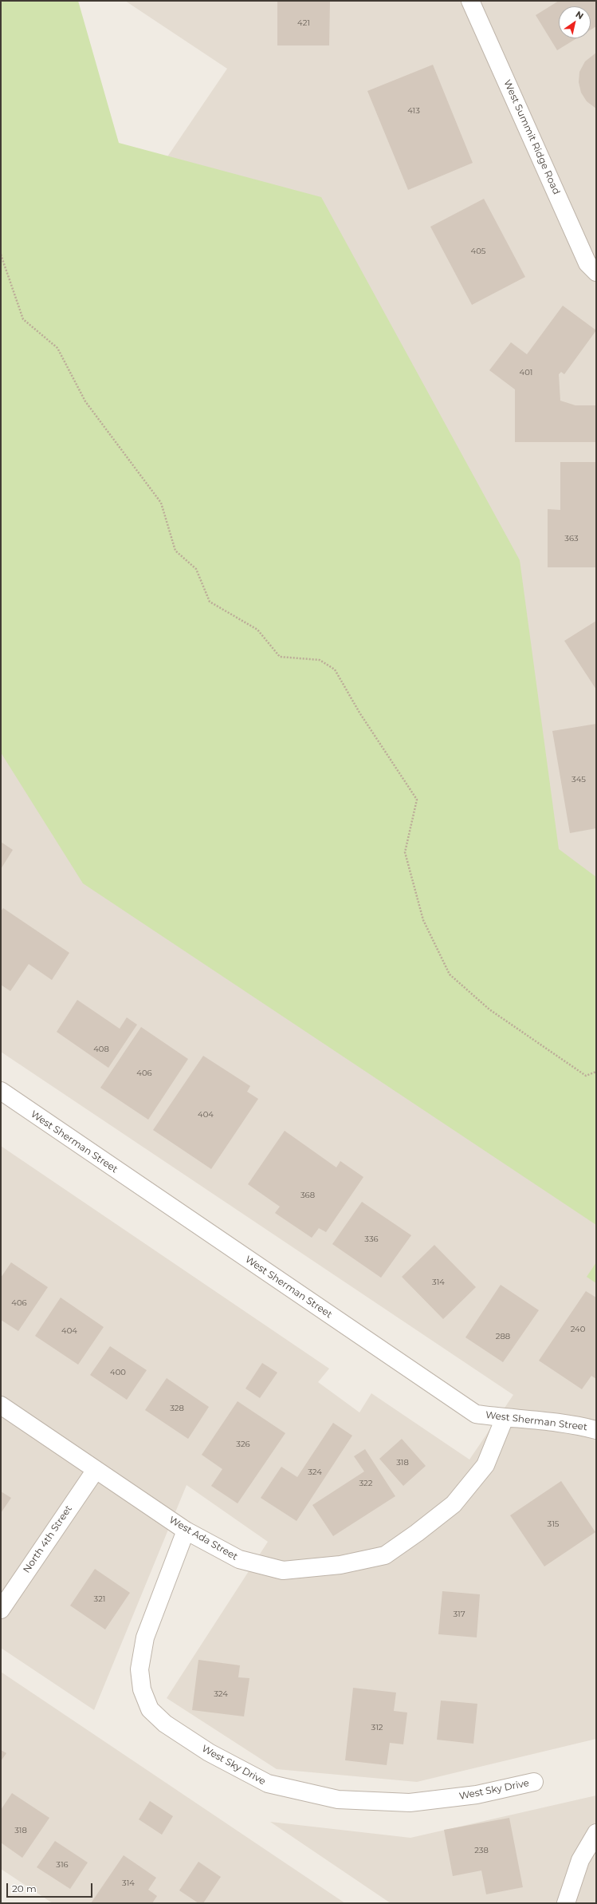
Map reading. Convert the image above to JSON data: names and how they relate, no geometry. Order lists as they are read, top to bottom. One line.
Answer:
{"streets":{"street":["West Summit Ridge Road","West Sherman Street","West Ada Street","North 4th Street","West Sky Drive"]},"crossings":[["West Sherman Street","West Ada Street"],["West Ada Street","North 4th Street"],["West Ada Street","West Sky Drive"]],"house_numbers":["421","413","405","401","363","345","408","406","404","368","336","314","406","240","404","288","400","328","326","318","324","322","315","321","317","324","312","318","238","316","314"],"scale_bar":"20 m","north":"top right"}
